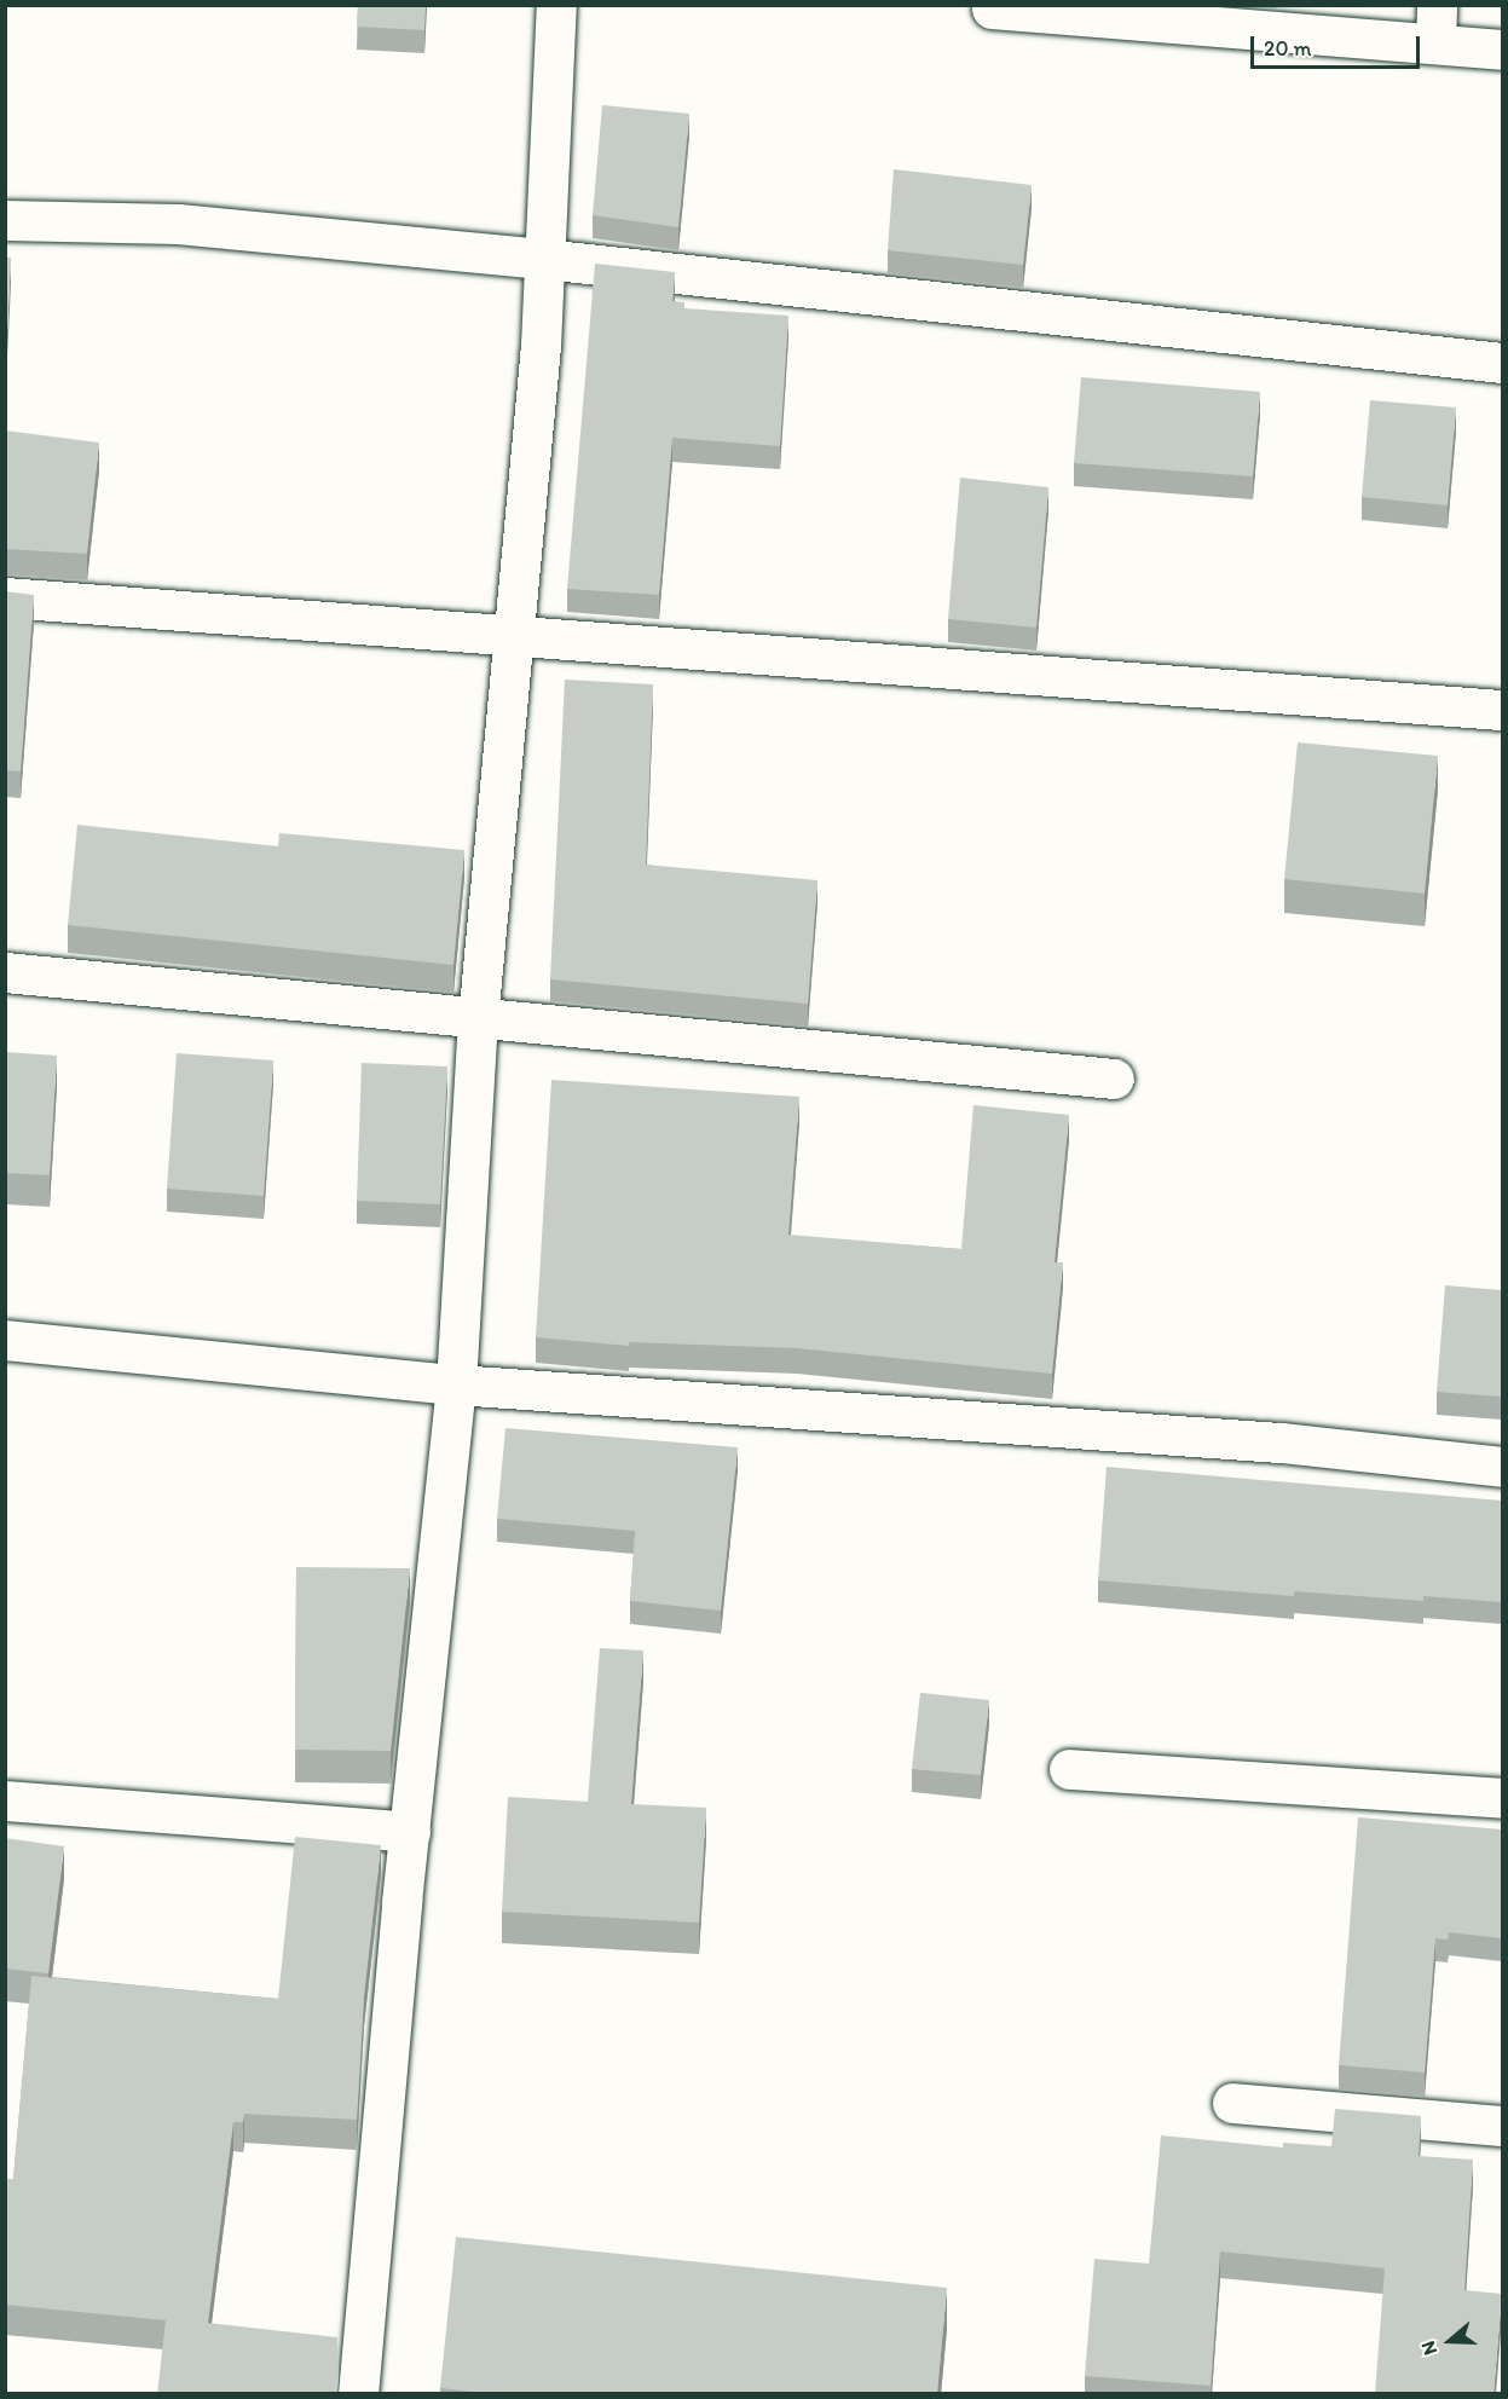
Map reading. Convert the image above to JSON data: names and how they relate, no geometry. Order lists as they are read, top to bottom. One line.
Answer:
{"scale_bar":"20 m","north":"left"}
